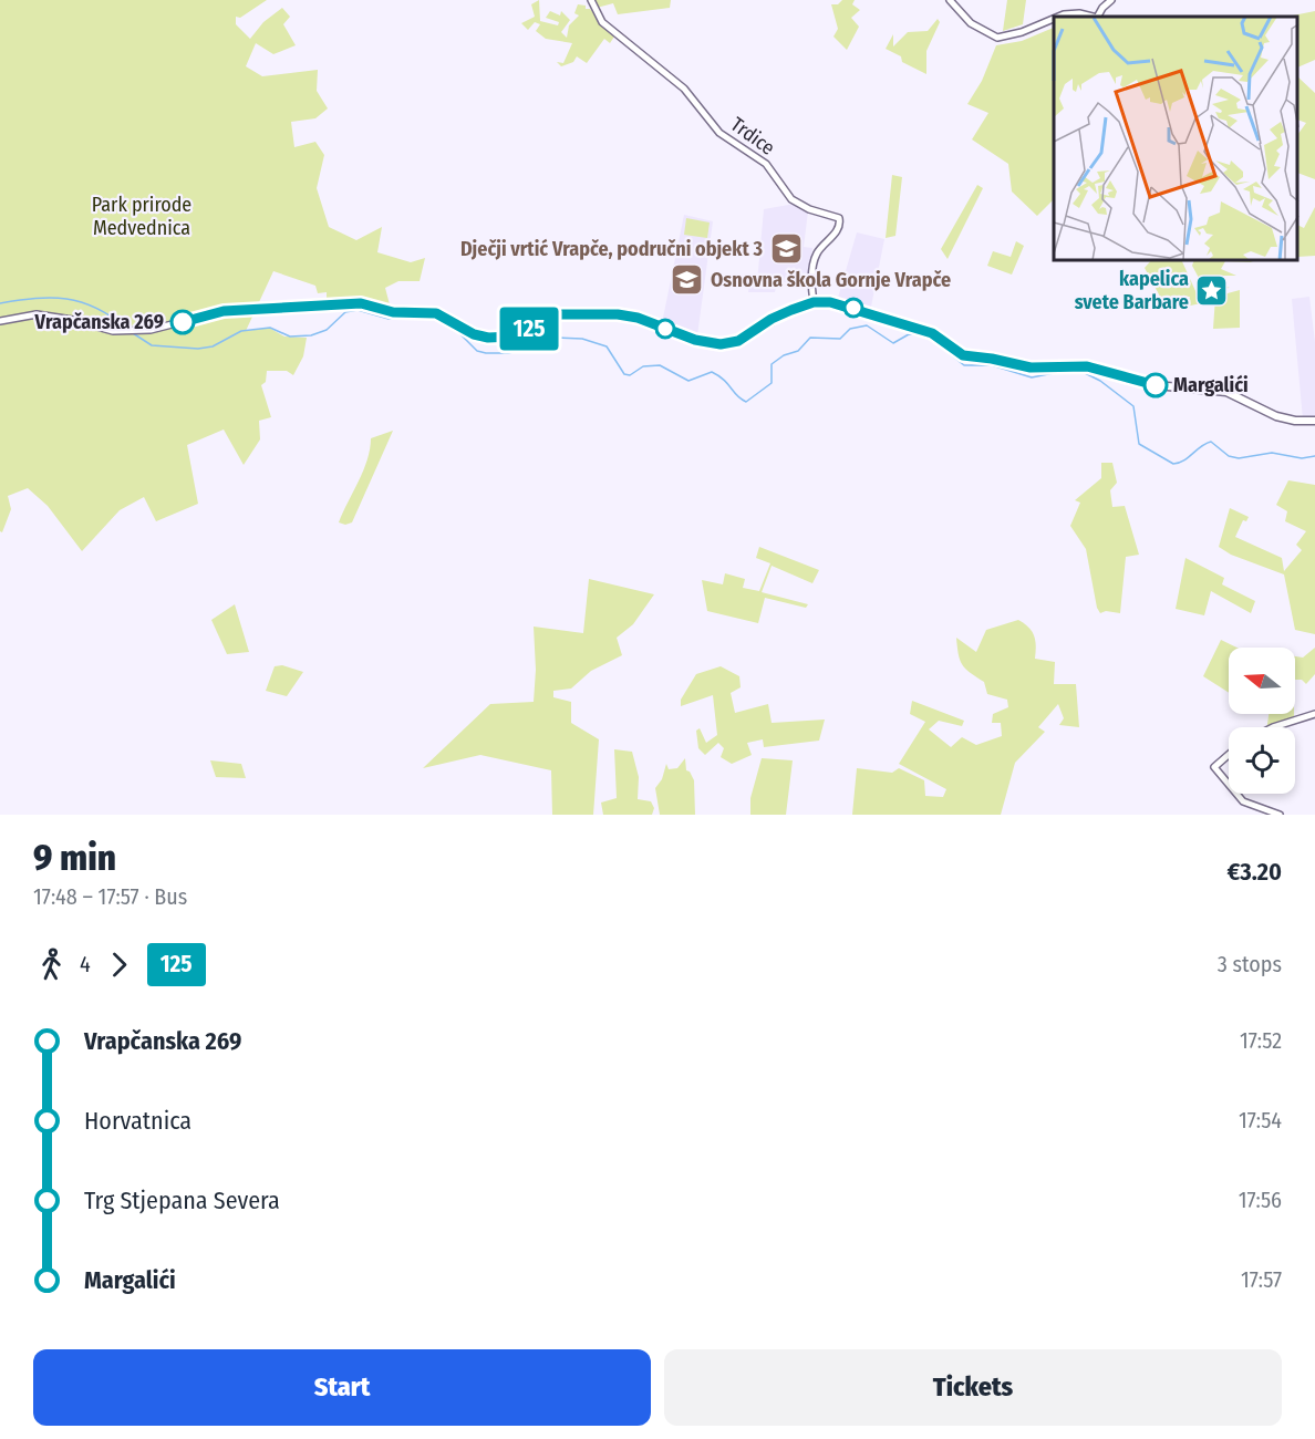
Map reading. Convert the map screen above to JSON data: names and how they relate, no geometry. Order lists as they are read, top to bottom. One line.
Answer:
{"streets":{"street":["Trdice"]},"parks":["Park prirode Medvednica"],"places":{"school or university":["Dječji vrtić Vrapče, područni objekt 3","Osnovna škola Gornje Vrapče"],"place":["kapelica svete Barbare"],"other":["Vrapčanska 269","Margalići"]},"lines":["bus line 125"],"north":"left","page":{"on_map":"125","heading":["9 min","17:48 – 17:57 · Bus","€3.20"],"legs":["4","125","3 stops"],"list":[{"name":"Vrapčanska 269","value":"17:52"},{"name":"Horvatnica","value":"17:54"},{"name":"Trg Stjepana Severa","value":"17:56"},{"name":"Margalići","value":"17:57"}],"buttons":["Start","Tickets"]}}
